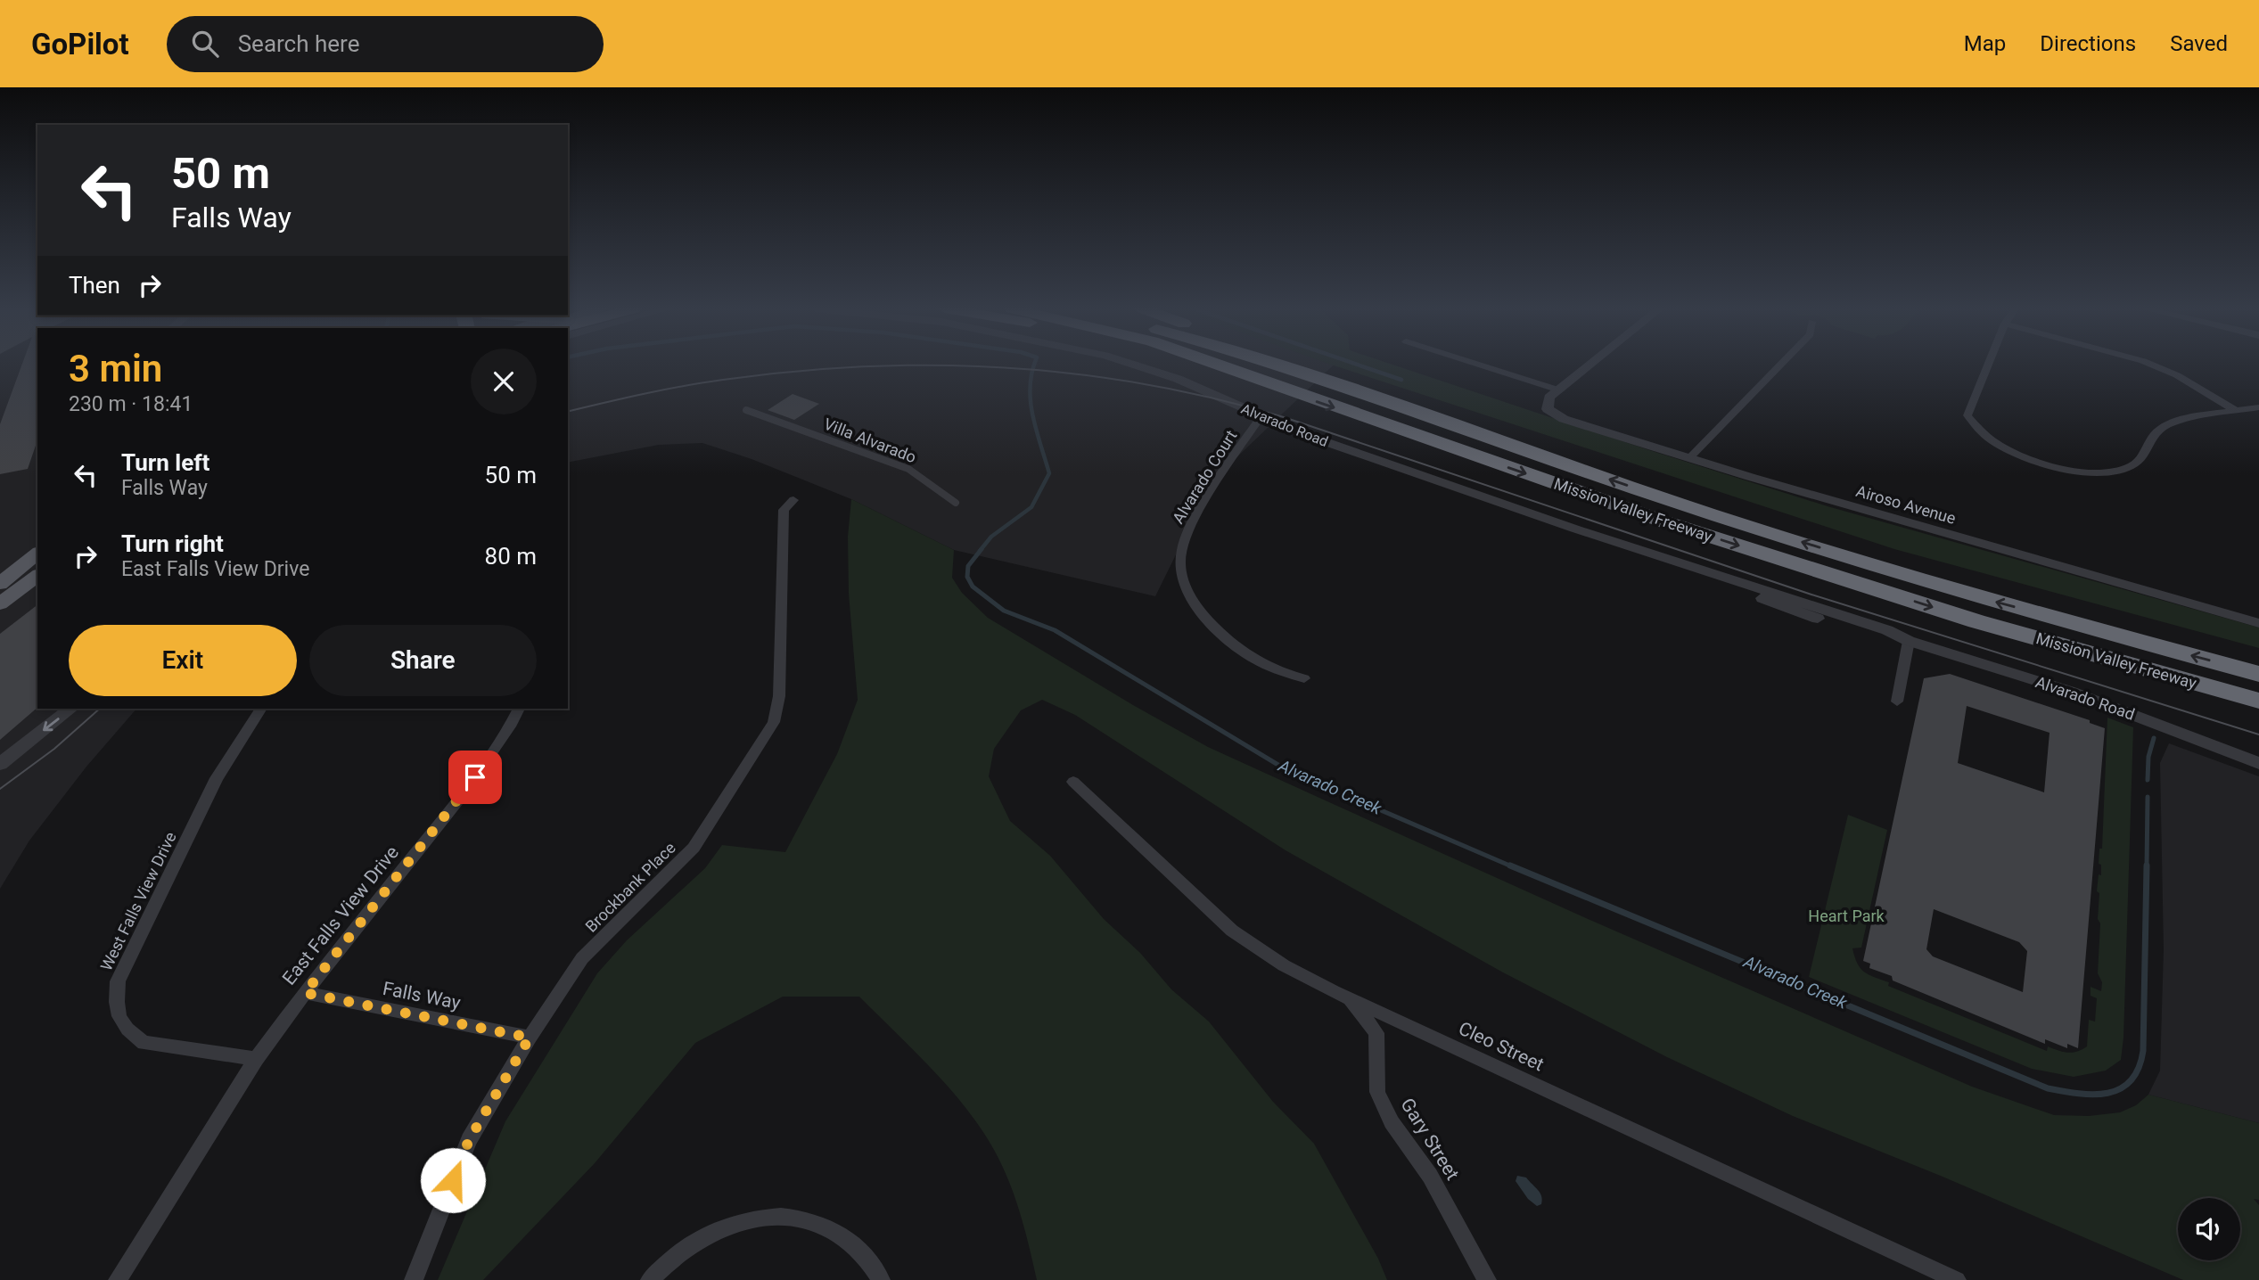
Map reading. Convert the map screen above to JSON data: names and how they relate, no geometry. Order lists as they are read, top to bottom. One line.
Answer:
{"streets":{"highway":["Mission Valley Freeway"],"street":["Alvarado Road","Villa Alvarado","Alvarado Court","Airoso Avenue","Brockbank Place","West Falls View Drive","East Falls View Drive","Falls Way","Cleo Street","Gary Street"]},"crossings":[["Alvarado Road","Alvarado Court"],["Brockbank Place","Falls Way"],["West Falls View Drive","East Falls View Drive"],["East Falls View Drive","Falls Way"],["Cleo Street","Gary Street"]],"water":["Alvarado Creek"],"parks":["Heart Park"],"page":{"header":"GoPilot","search":"Search here","nav":["Map","Directions","Saved"],"turn":["50 m","Falls Way"],"then":"Then","heading":["3 min","230 m · 18:41"],"list":[{"name":"Turn left","note":"Falls Way","value":"50 m"},{"name":"Turn right","note":"East Falls View Drive","value":"80 m"}],"buttons":["Exit","Share"]}}
